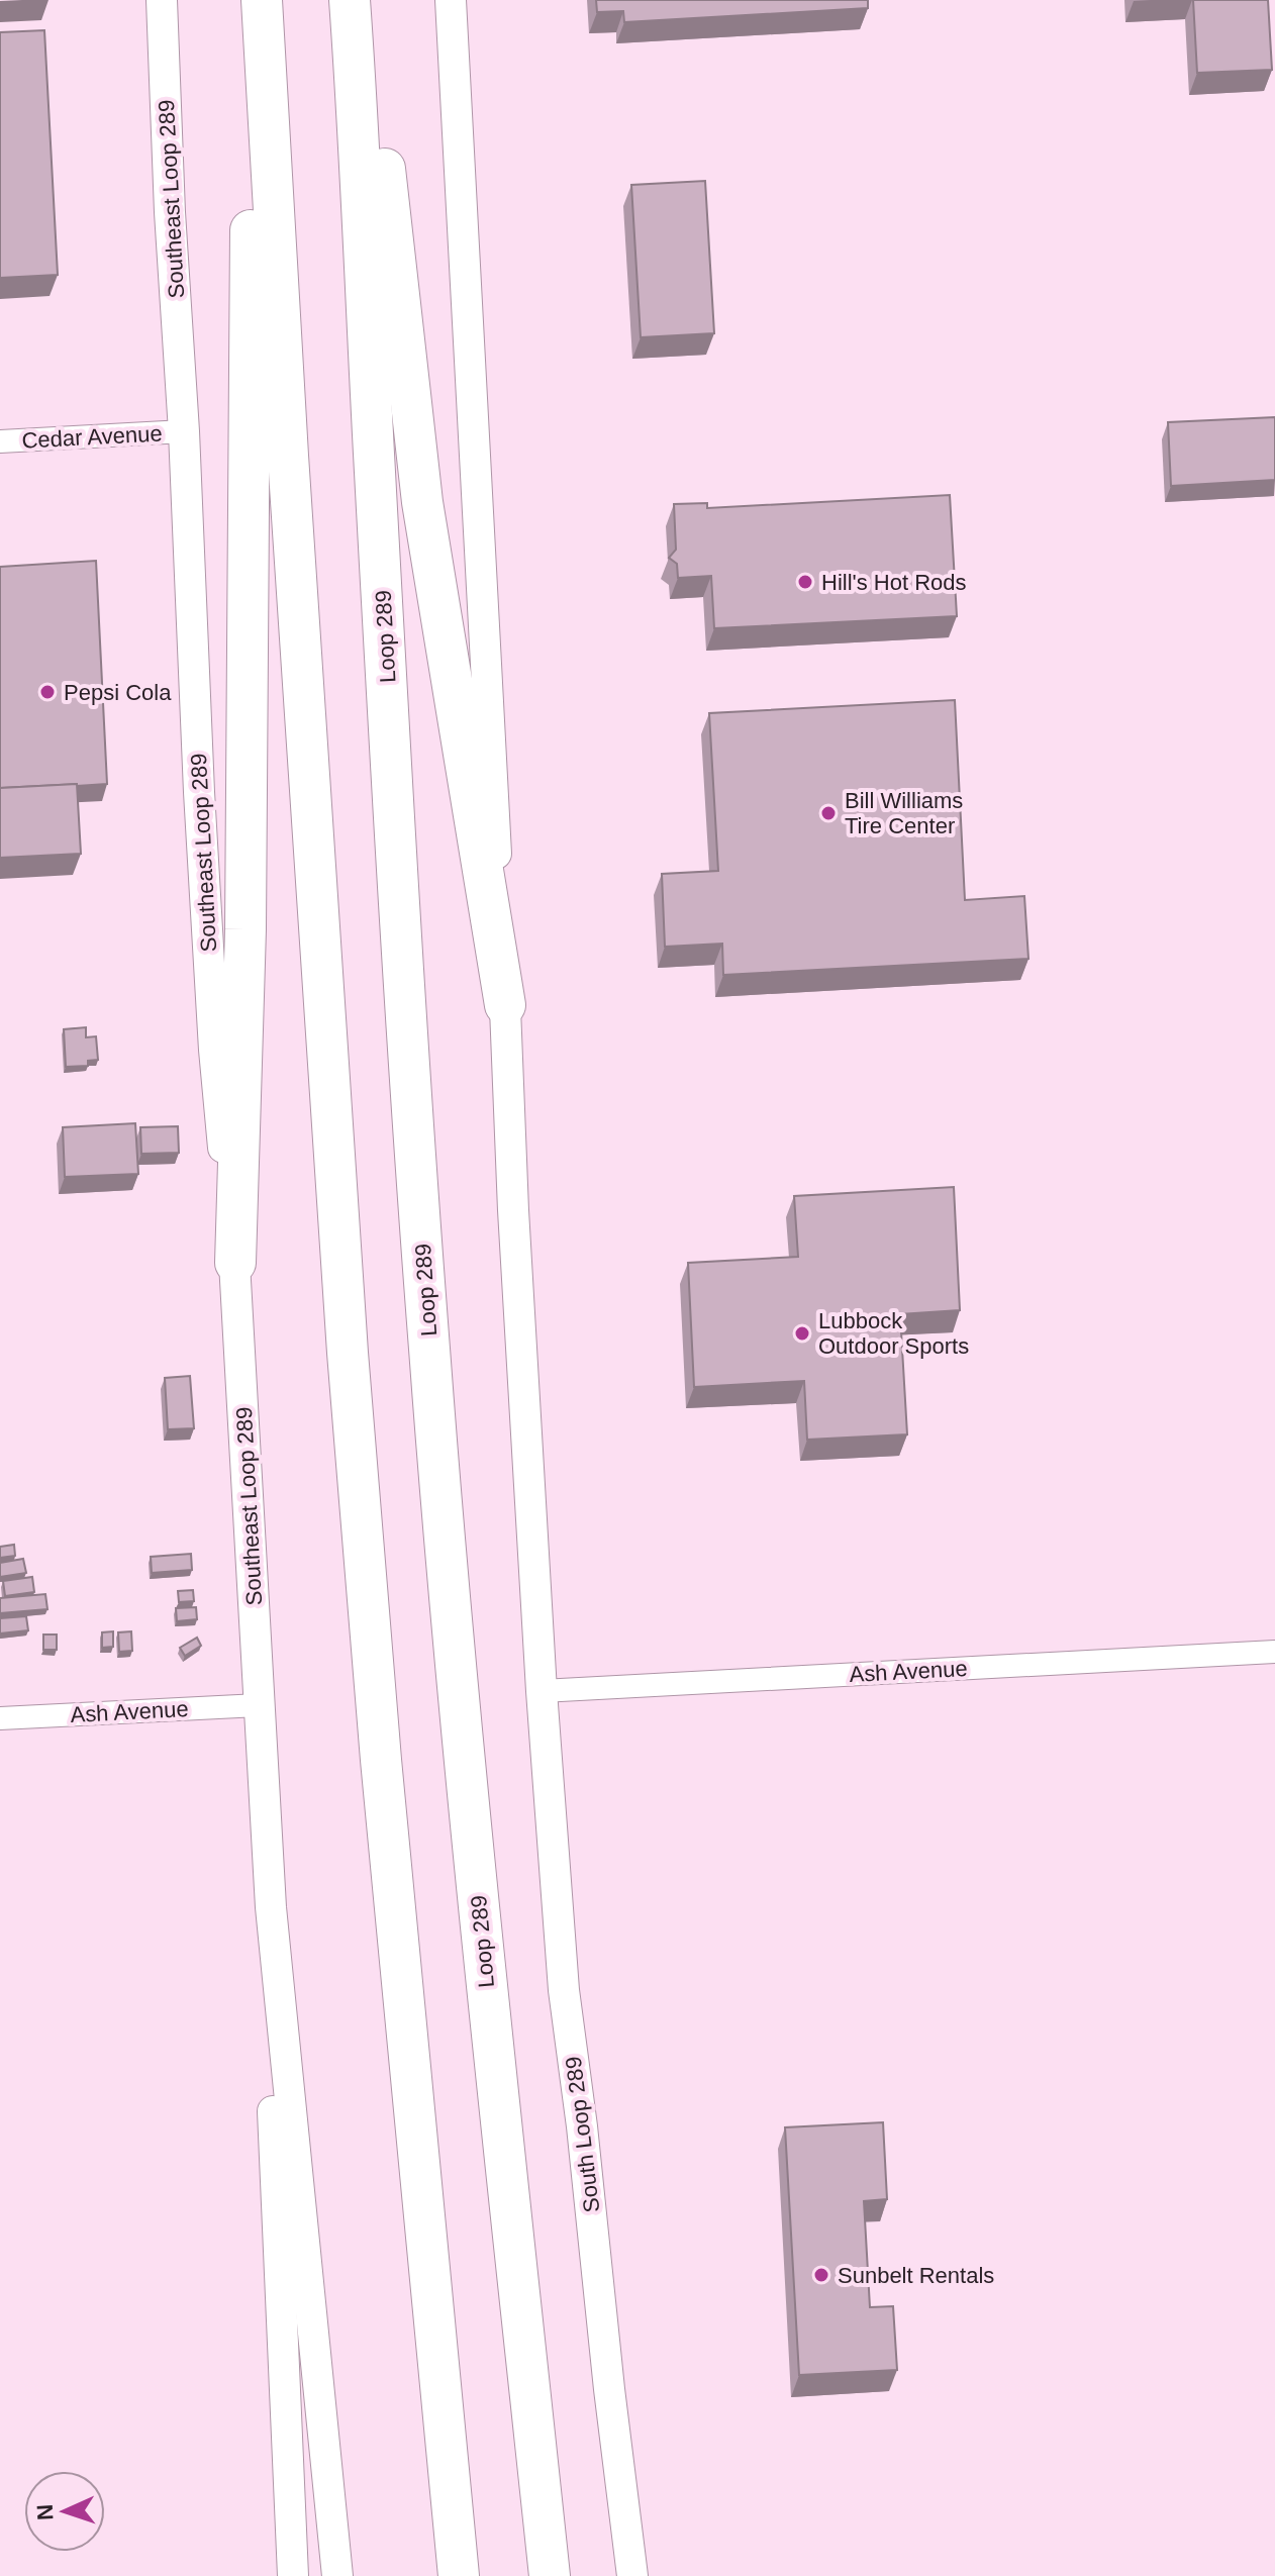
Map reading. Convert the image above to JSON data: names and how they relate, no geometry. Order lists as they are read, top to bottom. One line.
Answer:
{"streets":{"highway":["Loop 289"],"main road":["Southeast Loop 289","South Loop 289"],"street":["Cedar Avenue","Ash Avenue"]},"crossings":[["Southeast Loop 289","Cedar Avenue"],["Southeast Loop 289","Ash Avenue"],["Ash Avenue","South Loop 289"]],"places":["Hill's Hot Rods","Pepsi Cola","Bill Williams Tire Center","Lubbock Outdoor Sports","Sunbelt Rentals"],"north":"left"}
